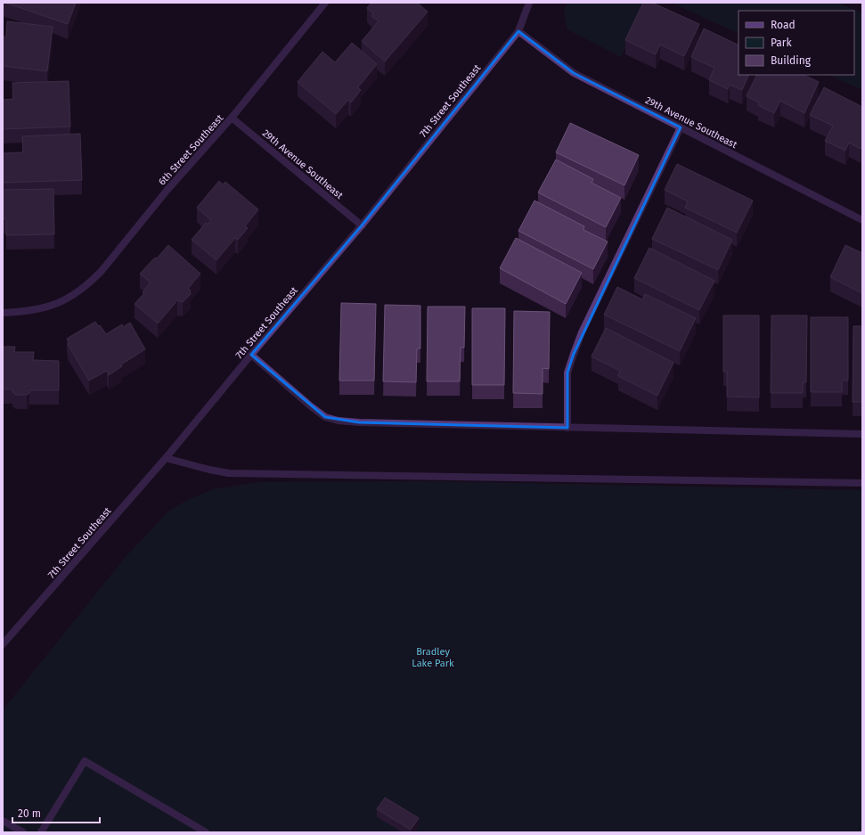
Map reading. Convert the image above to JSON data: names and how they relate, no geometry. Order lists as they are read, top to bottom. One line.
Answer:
{"streets":{"street":["7th Street Southeast","29th Avenue Southeast","6th Street Southeast"]},"crossings":[["7th Street Southeast","29th Avenue Southeast"],["29th Avenue Southeast","6th Street Southeast"]],"parks":["Bradley Lake Park"],"legend":["Road","Park","Building"],"scale_bar":"20 m"}
